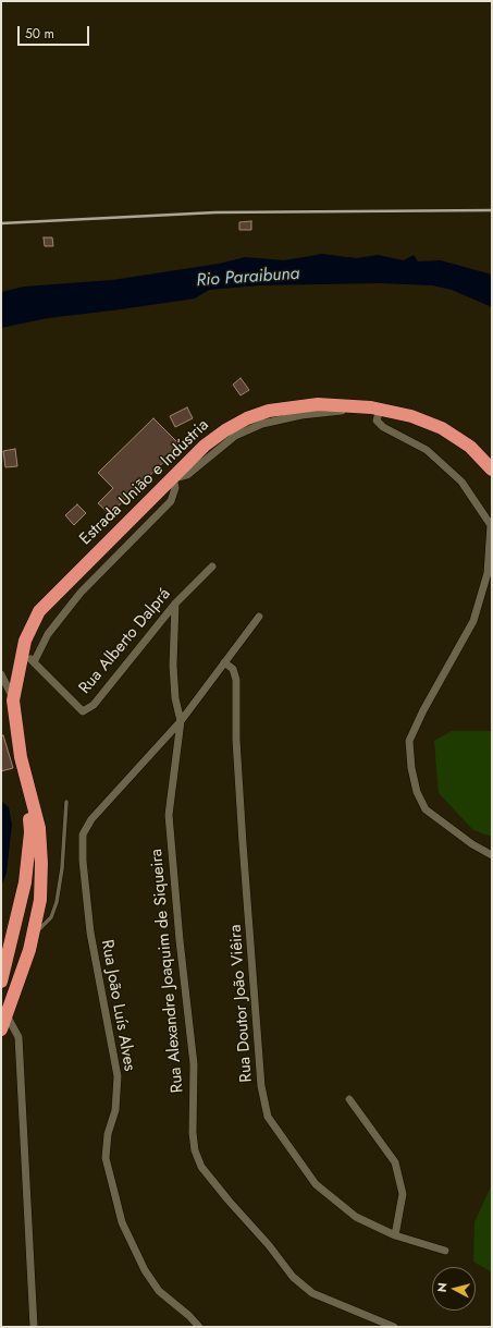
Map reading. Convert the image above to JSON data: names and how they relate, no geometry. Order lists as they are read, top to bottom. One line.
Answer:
{"streets":{"highway":["Estrada União e Indústria"],"street":["Rua Alberto Dalprá","Rua Alexandre Joaquim de Siqueira","Rua Doutor João Viêira","Rua João Luís Alves"]},"crossings":[["Estrada União e Indústria","Rua Alberto Dalprá"],["Rua Alexandre Joaquim de Siqueira","Rua João Luís Alves"],["Rua Doutor João Viêira","Rua João Luís Alves"]],"water":["Rio Paraibuna"],"scale_bar":"50 m","north":"left"}
